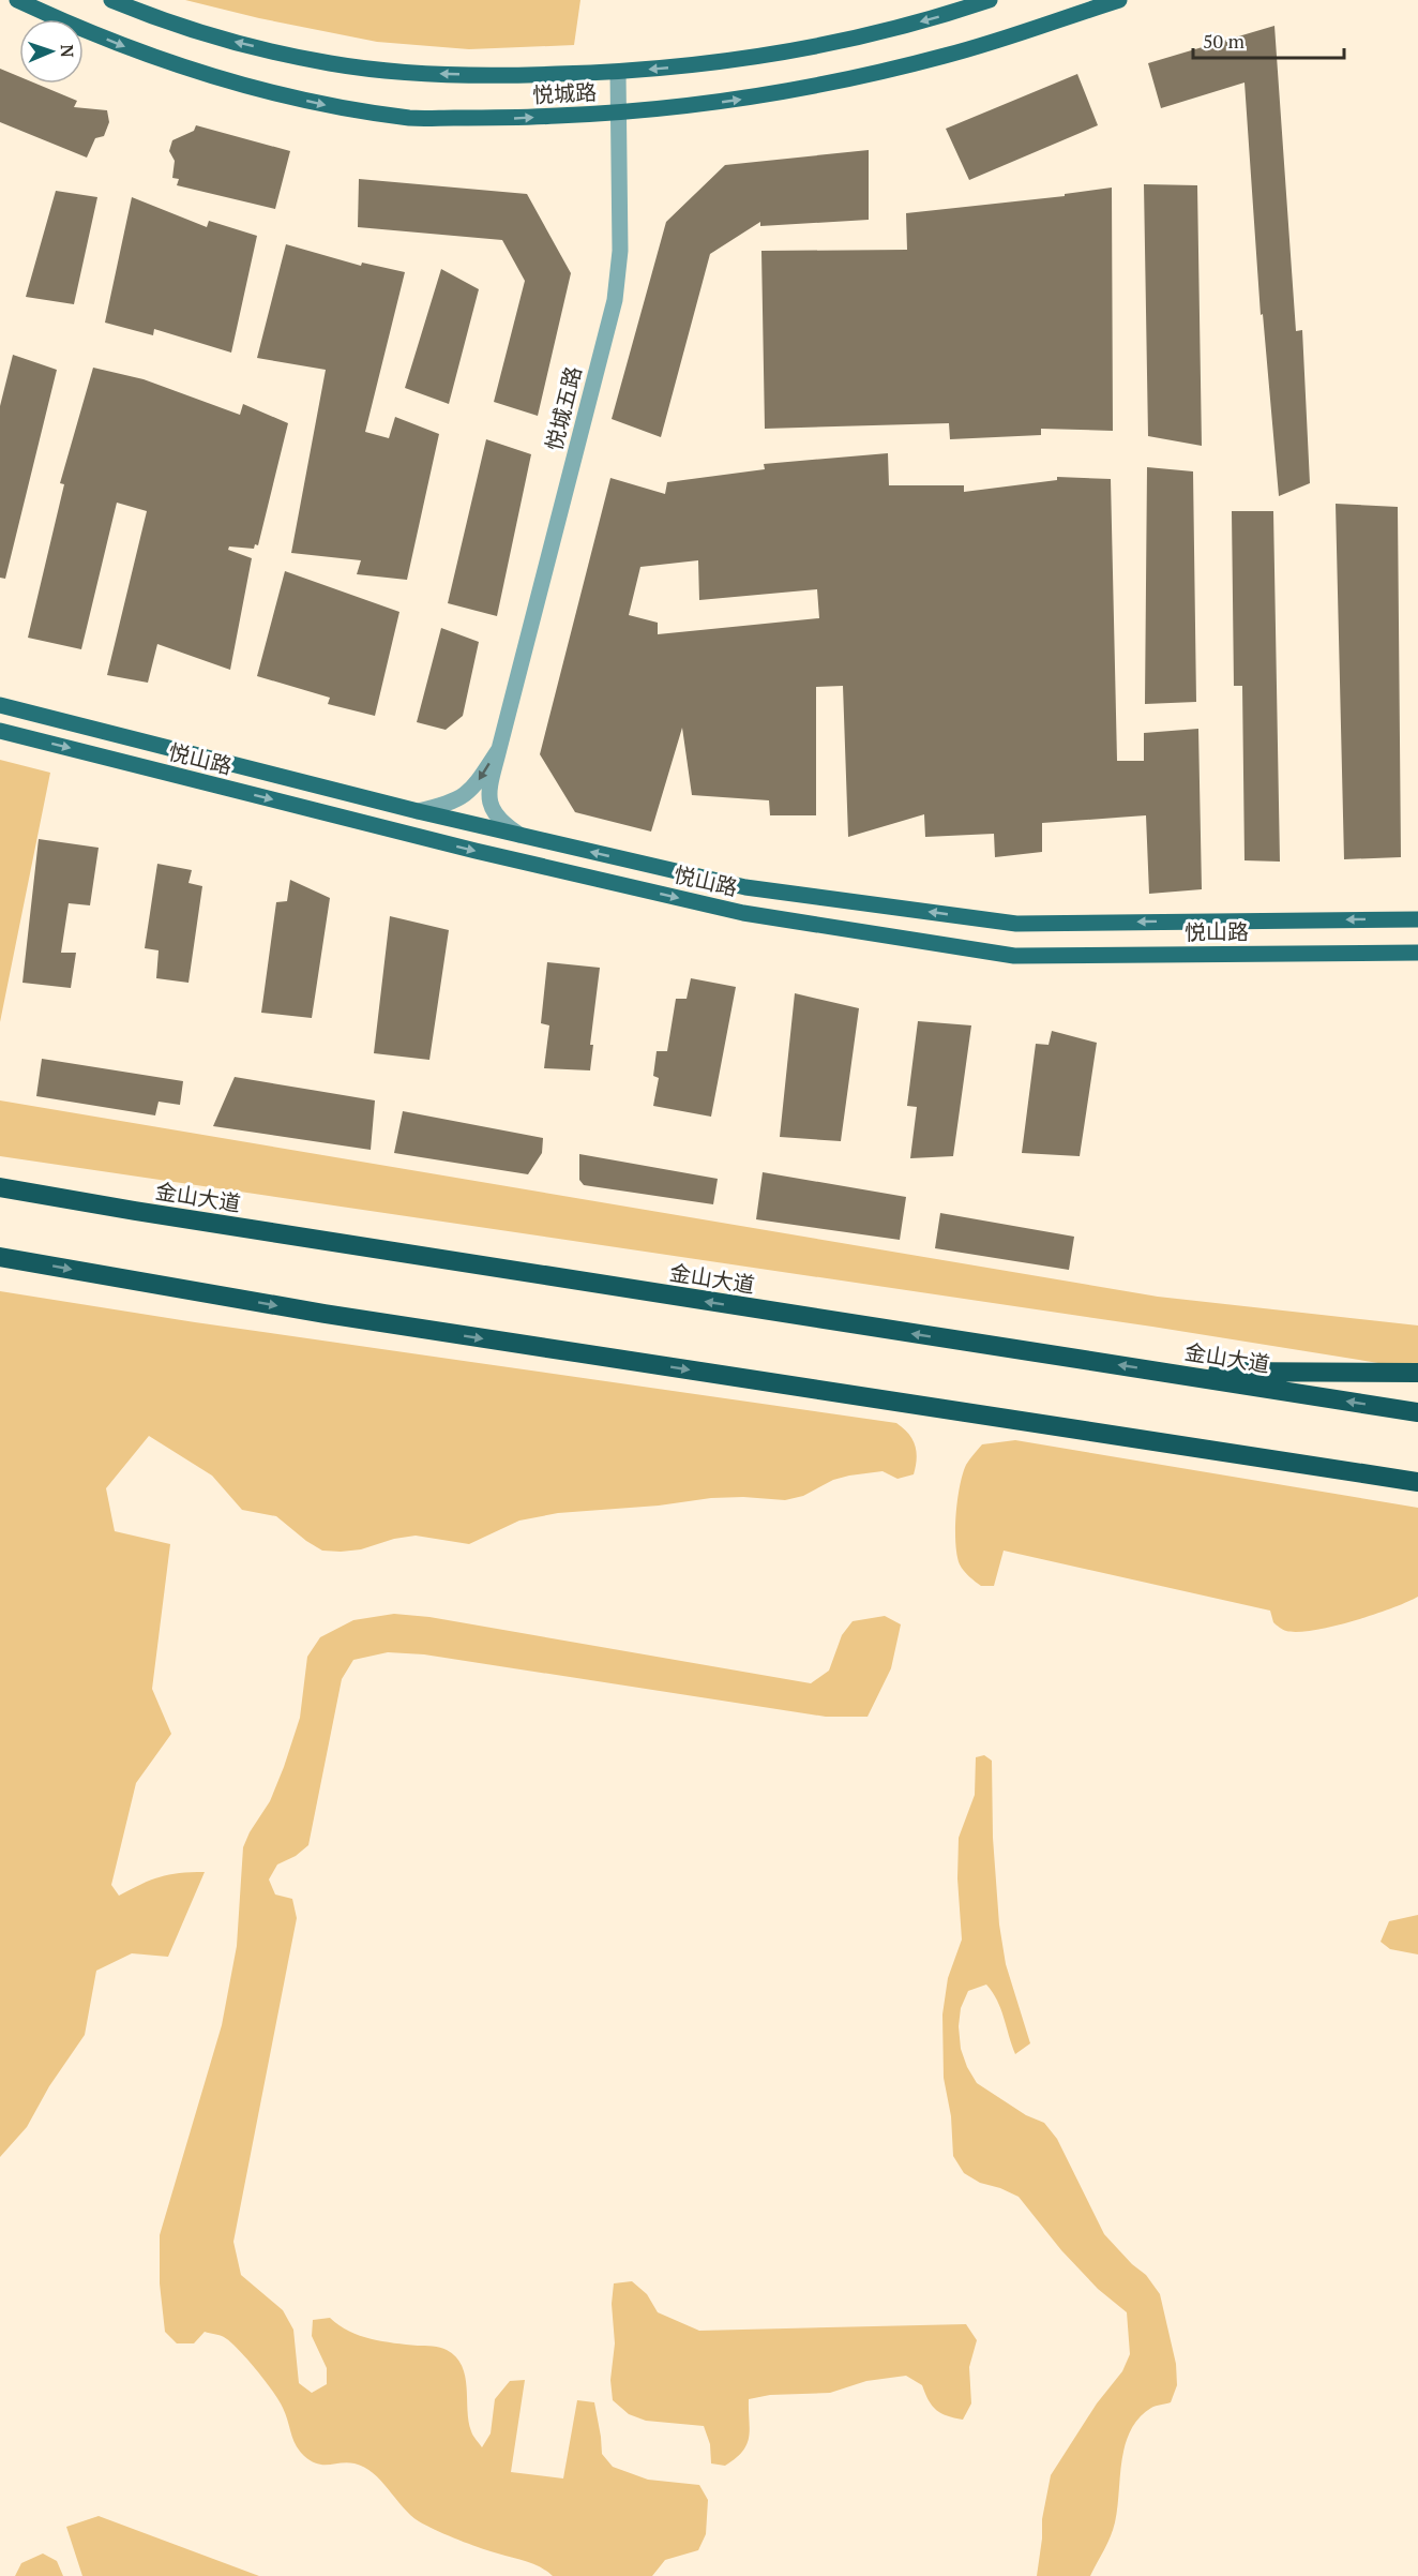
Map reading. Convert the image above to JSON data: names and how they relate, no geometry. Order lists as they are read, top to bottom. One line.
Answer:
{"streets":{"highway":["金山大道"],"main road":["悦城路","悦山路"],"street":["悦城五路"]},"crossings":[["悦城路","悦城五路"],["悦城五路","悦山路"]],"scale_bar":"50 m","north":"right"}
